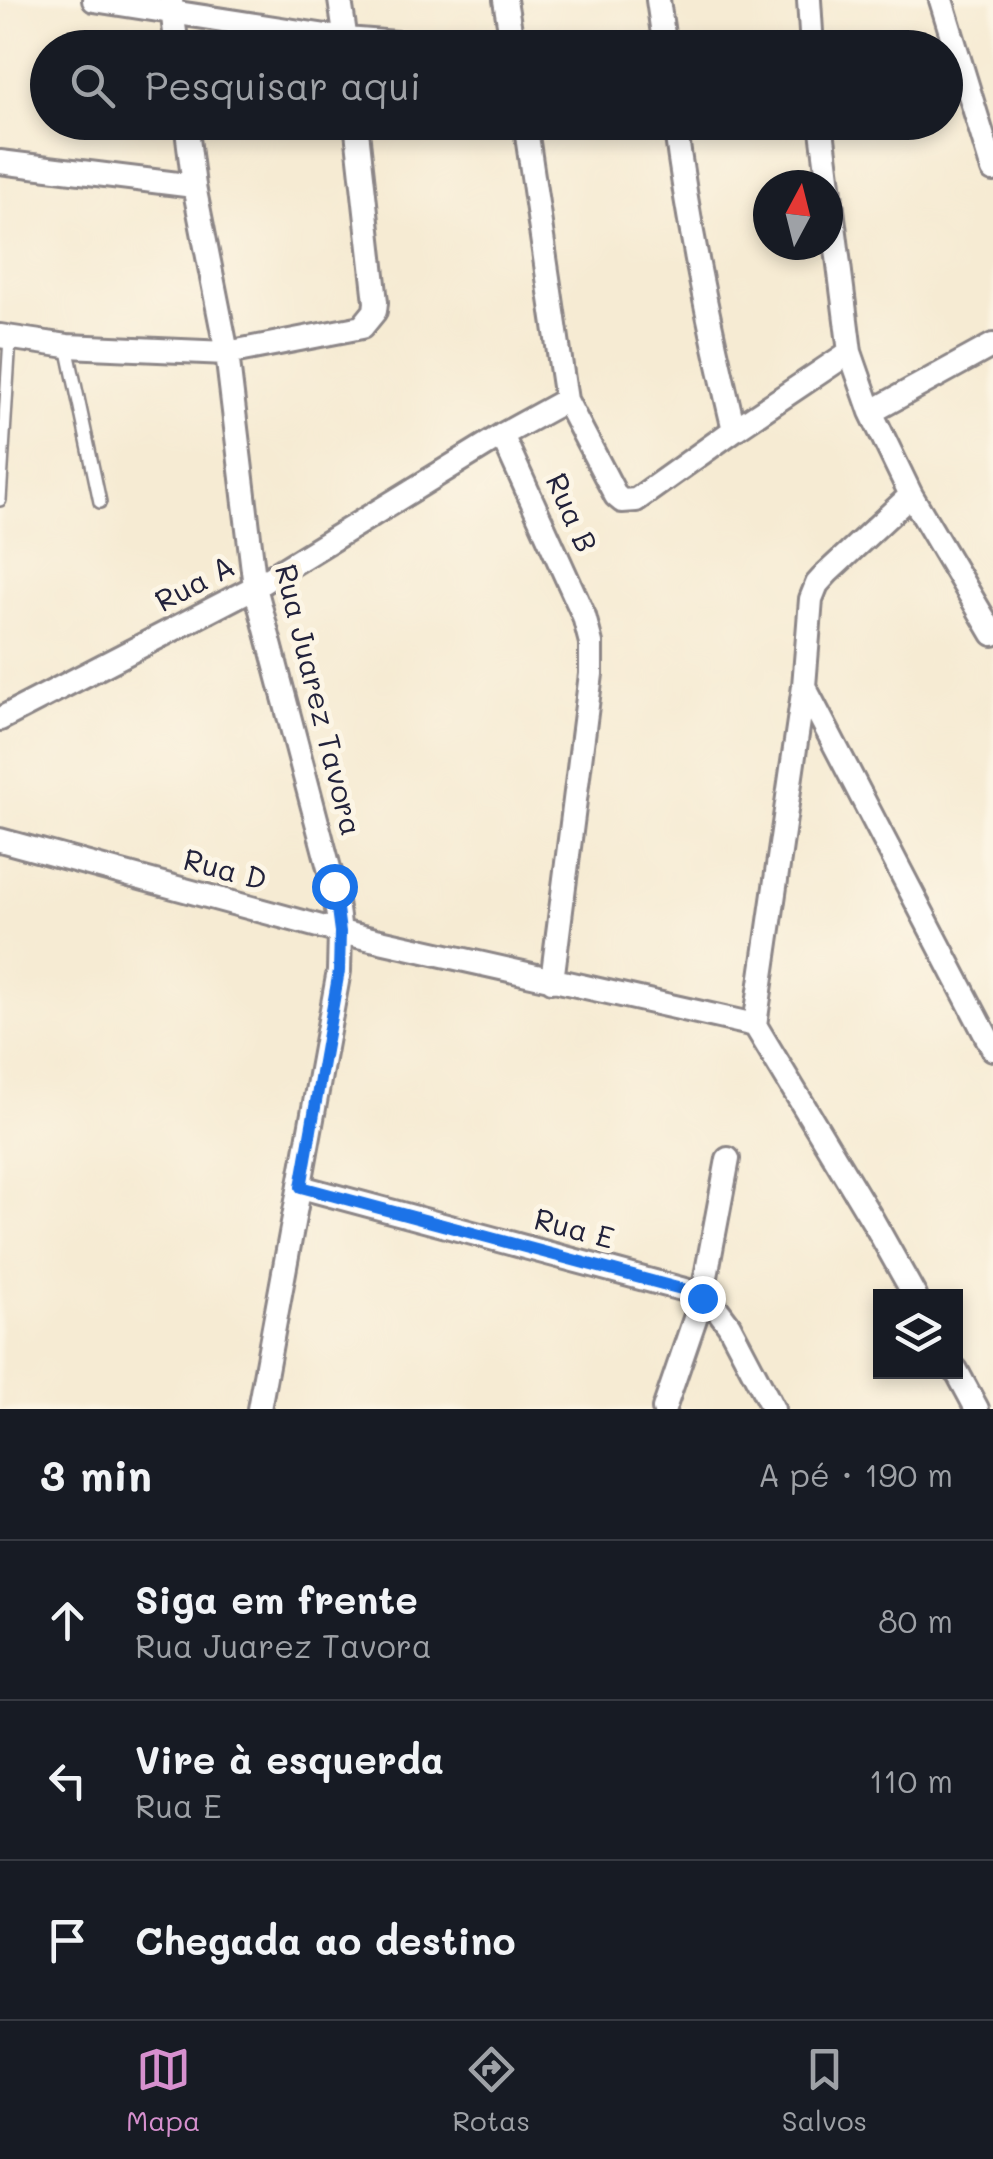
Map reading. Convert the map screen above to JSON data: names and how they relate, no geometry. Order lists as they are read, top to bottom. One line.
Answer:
{"streets":{"street":["Rua B","Rua A","Rua Juarez Tavora","Rua D","Rua E"]},"crossings":[["Rua B","Rua A"],["Rua B","Rua D"],["Rua A","Rua Juarez Tavora"],["Rua Juarez Tavora","Rua D"],["Rua Juarez Tavora","Rua E"]],"north":"top","page":{"search":"Pesquisar aqui","heading":["3 min","A pé · 190 m"],"list":[["Siga em frente","Rua Juarez Tavora","80 m"],["Vire à esquerda","Rua E","110 m"],"Chegada ao destino"],"nav":["Mapa","Rotas","Salvos"]}}
